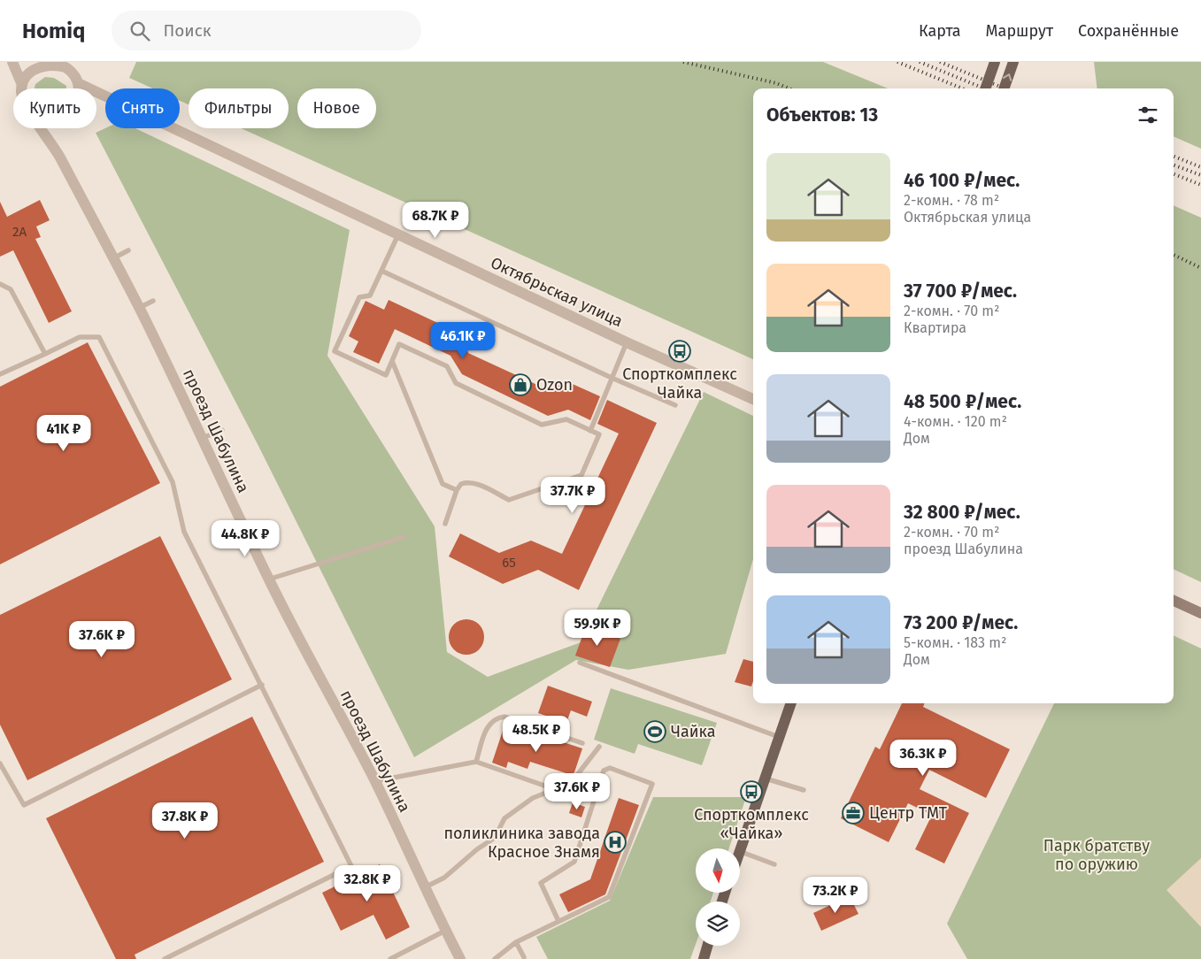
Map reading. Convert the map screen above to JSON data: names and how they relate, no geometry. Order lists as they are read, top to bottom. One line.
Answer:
{"streets":{"street":["Октябрьская улица","проезд Шабулина"]},"parks":["Парк братству по оружию"],"places":{"bus stop":["Спорткомплекс Чайка","Спорткомплекс «Чайка»"],"shop":["Ozon"],"sports":["Чайка"],"office":["Центр ТМТ"],"hospital":["поликлиника завода Красное Знамя"]},"house_numbers":["2А","65"],"north":"bottom","page":{"header":"Homiq","search":"Поиск","nav":["Карта","Маршрут","Сохранённые"],"chip":["Купить","Снять","Фильтры","Новое"],"heading":"Объектов: 13","list":[{"name":"46 100 ₽/мес.","note":"2-комн. · 78 m² · Октябрьская улица"},{"name":"37 700 ₽/мес.","note":"2-комн. · 70 m² · Квартира"},{"name":"48 500 ₽/мес.","note":"4-комн. · 120 m² · Дом"},{"name":"32 800 ₽/мес.","note":"2-комн. · 70 m² · проезд Шабулина"},{"name":"73 200 ₽/мес.","note":"5-комн. · 183 m² · Дом"}],"price":["68.7K ₽","46.1K ₽","41K ₽","37.7K ₽","44.8K ₽","59.9K ₽","37.6K ₽","48.5K ₽","36.3K ₽","37.6K ₽","37.8K ₽","32.8K ₽","73.2K ₽"]}}
